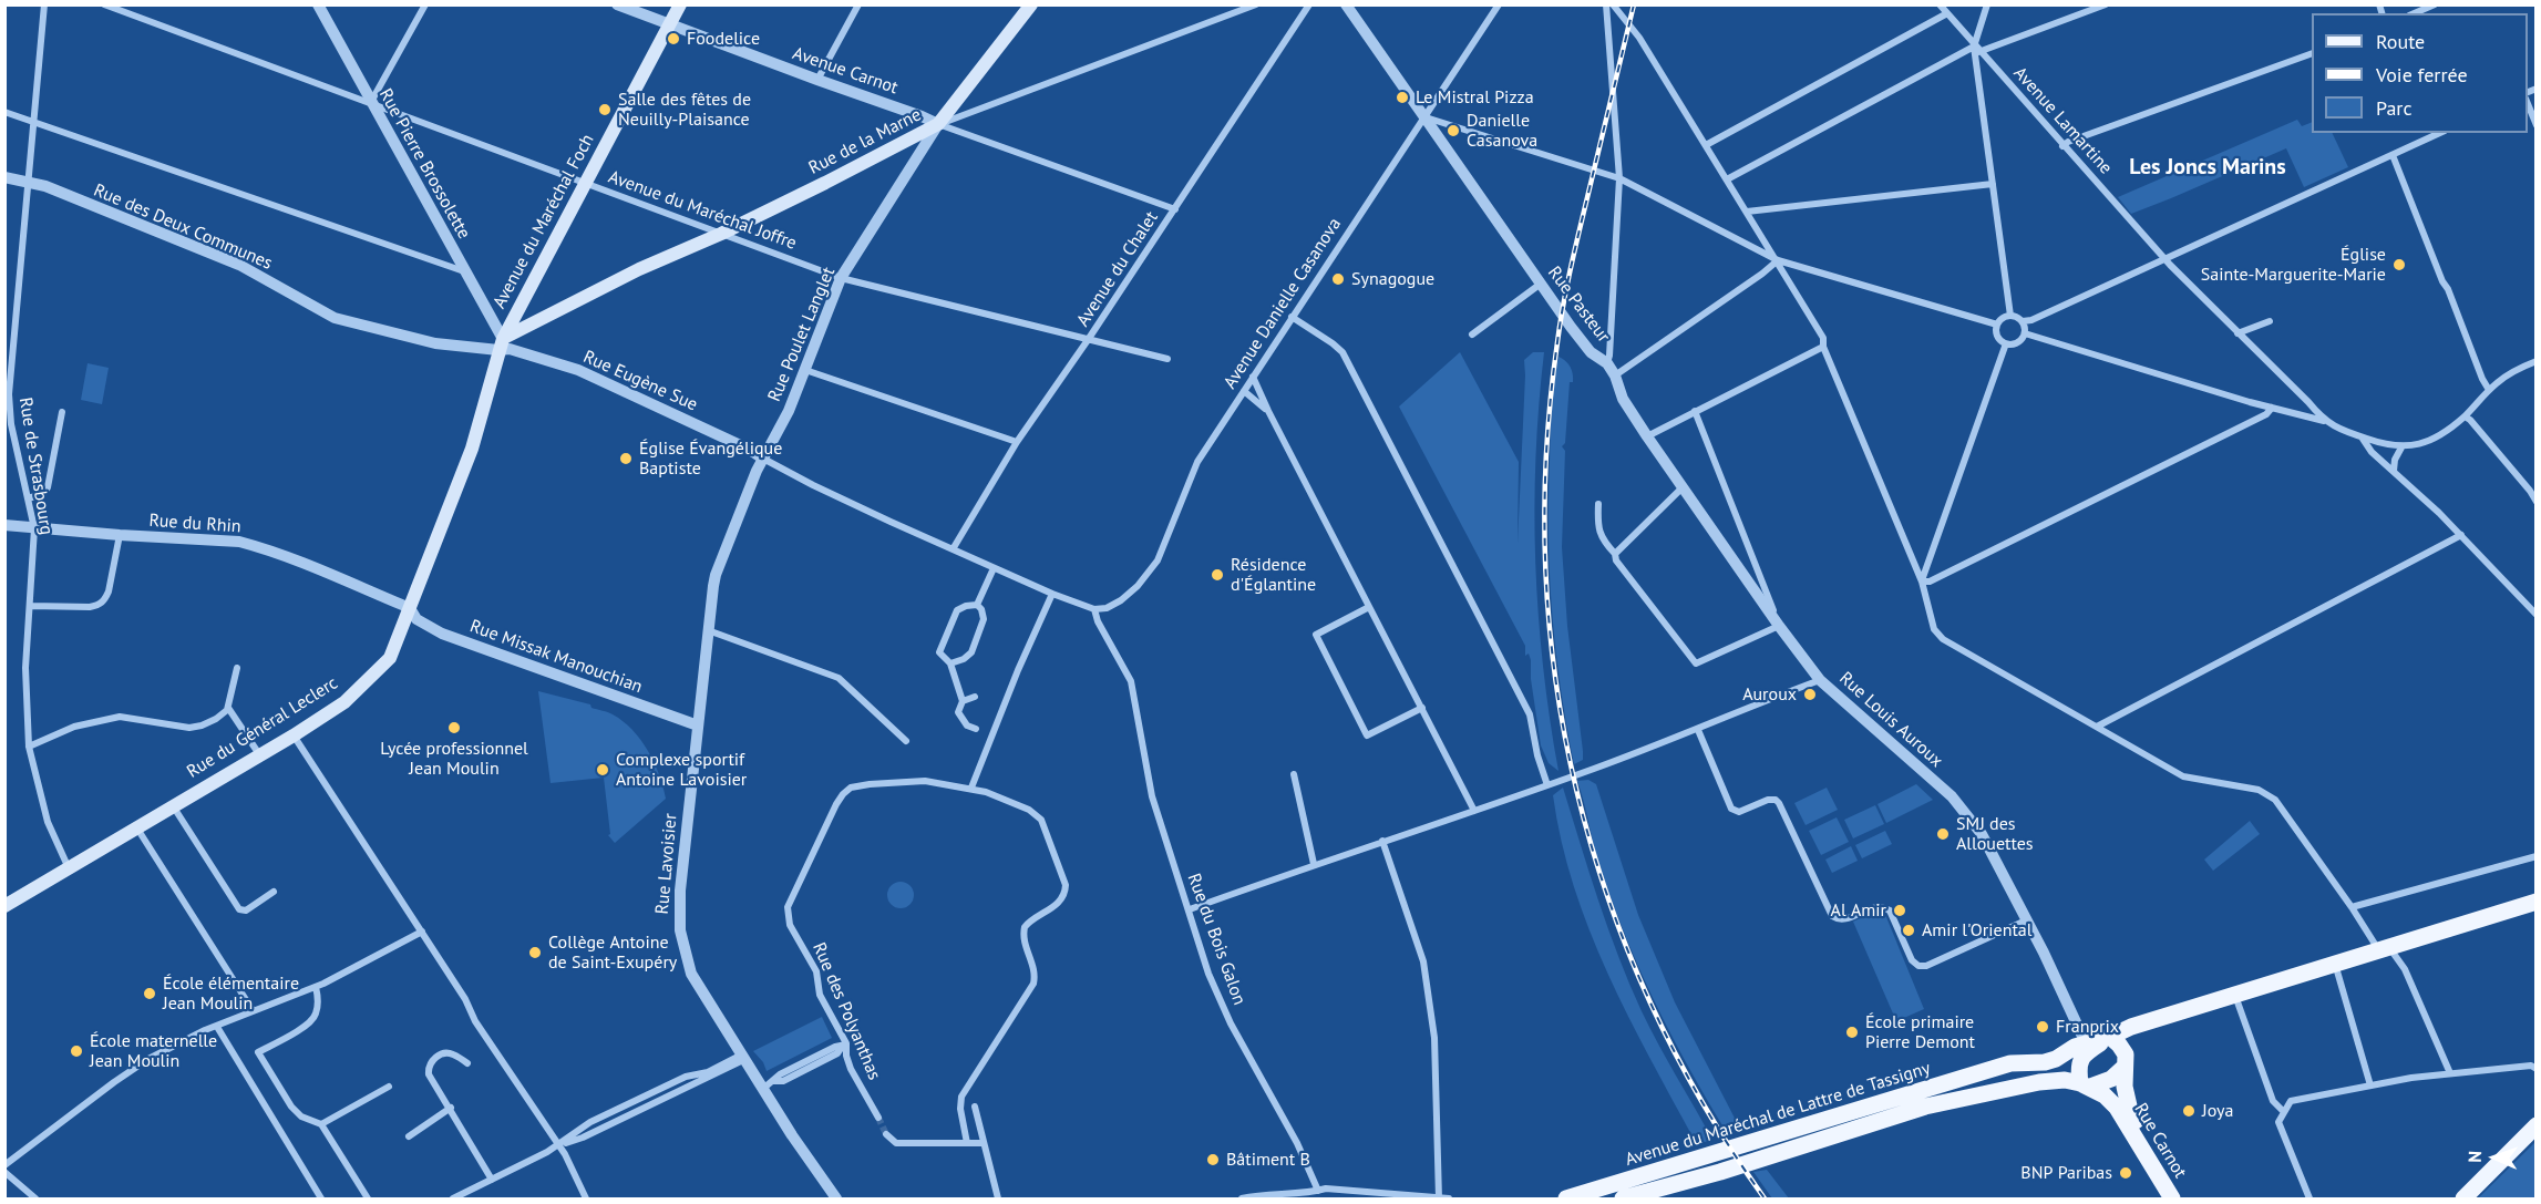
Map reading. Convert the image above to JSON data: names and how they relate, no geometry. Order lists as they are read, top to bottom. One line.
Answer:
{"streets":{"main road":["Rue de la Marne","Avenue du Maréchal Foch","Rue du Général Leclerc","Avenue du Maréchal de Lattre de Tassigny","Rue Carnot"],"street":["Avenue Carnot","Avenue Lamartine","Rue Pierre Brossolette","Avenue du Maréchal Joffre","Rue des Deux Communes","Avenue du Chalet","Avenue Danielle Casanova","Rue Pasteur","Rue Poulet Langlet","Rue Eugène Sue","Rue de Strasbourg","Rue du Rhin","Rue Missak Manouchian","Rue Louis Auroux","Rue Lavoisier","Rue du Bois Galon","Rue des Polyanthas"]},"crossings":[["Avenue Carnot","Rue de la Marne"],["Avenue Carnot","Avenue du Maréchal Foch"],["Avenue Carnot","Avenue du Chalet"],["Avenue Carnot","Rue Poulet Langlet"],["Rue de la Marne","Rue Pierre Brossolette"],["Rue de la Marne","Avenue du Maréchal Joffre"],["Rue de la Marne","Avenue du Maréchal Foch"],["Rue de la Marne","Rue des Deux Communes"],["Rue de la Marne","Rue Poulet Langlet"],["Rue de la Marne","Rue Eugène Sue"],["Rue de la Marne","Rue du Général Leclerc"],["Rue Pierre Brossolette","Avenue du Maréchal Joffre"],["Rue Pierre Brossolette","Avenue du Maréchal Foch"],["Rue Pierre Brossolette","Rue des Deux Communes"],["Rue Pierre Brossolette","Rue Eugène Sue"],["Rue Pierre Brossolette","Rue du Général Leclerc"],["Avenue du Maréchal Joffre","Avenue du Maréchal Foch"],["Avenue du Maréchal Joffre","Avenue du Chalet"],["Avenue du Maréchal Joffre","Rue Poulet Langlet"],["Avenue du Maréchal Foch","Rue des Deux Communes"],["Avenue du Maréchal Foch","Rue Eugène Sue"],["Avenue du Maréchal Foch","Rue du Général Leclerc"],["Rue des Deux Communes","Rue Eugène Sue"],["Rue des Deux Communes","Rue de Strasbourg"],["Rue des Deux Communes","Rue du Général Leclerc"],["Avenue Danielle Casanova","Rue Pasteur"],["Avenue Danielle Casanova","Rue du Bois Galon"],["Rue Pasteur","Rue Louis Auroux"],["Rue Poulet Langlet","Rue Eugène Sue"],["Rue Poulet Langlet","Rue Lavoisier"],["Rue Eugène Sue","Rue du Général Leclerc"],["Rue Eugène Sue","Rue Lavoisier"],["Rue de Strasbourg","Rue du Rhin"],["Rue de Strasbourg","Rue du Général Leclerc"],["Rue du Rhin","Rue Missak Manouchian"],["Rue du Rhin","Rue du Général Leclerc"],["Rue Missak Manouchian","Rue du Général Leclerc"],["Rue Missak Manouchian","Rue Lavoisier"],["Rue Louis Auroux","Avenue du Maréchal de Lattre de Tassigny"],["Avenue du Maréchal de Lattre de Tassigny","Rue Carnot"]],"districts":["Les Joncs Marins"],"places":["Foodelice","Le Mistral Pizza","Salle des fêtes de Neuilly-Plaisance","Danielle Casanova","Église Sainte-Marguerite-Marie","Synagogue","Église Évangélique Baptiste","Résidence d'Églantine","Auroux","Lycée professionnel Jean Moulin","Complexe sportif Antoine Lavoisier","SMJ des Allouettes","Al Amir","Amir l'Oriental","Collège Antoine de Saint-Exupéry","École élémentaire Jean Moulin","Franprix","École primaire Pierre Demont","École maternelle Jean Moulin","Joya","Bâtiment B","BNP Paribas"],"legend":["Route","Voie ferrée","Parc"],"north":"left"}
